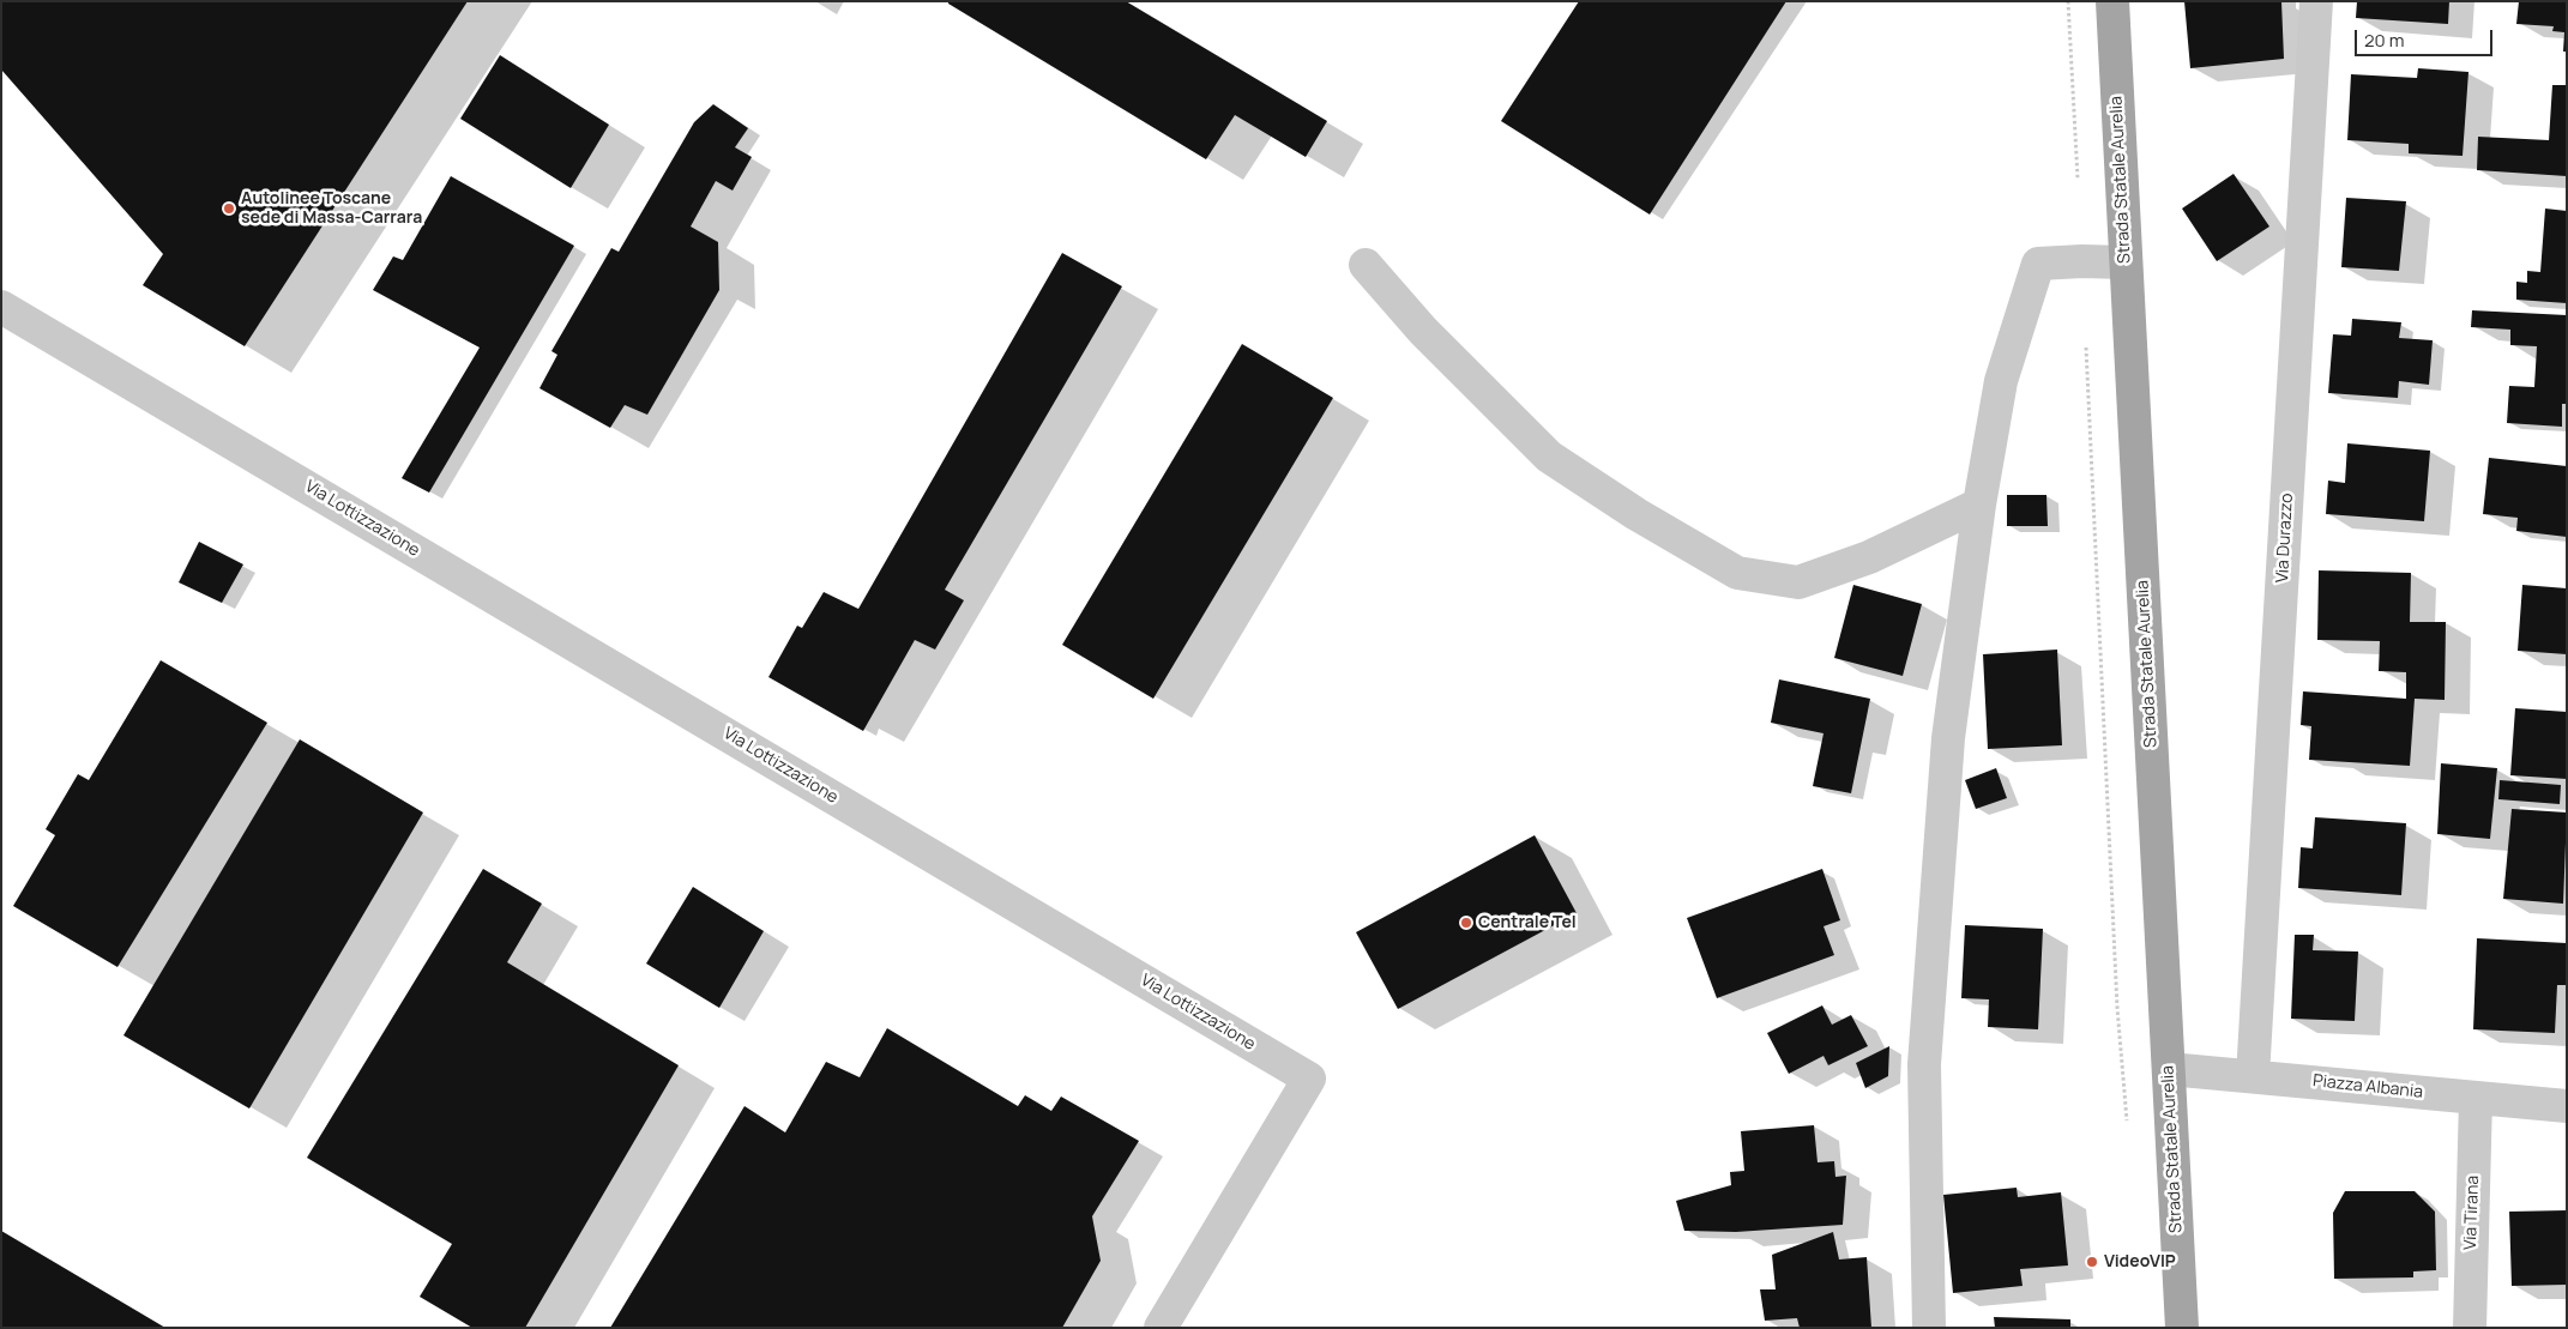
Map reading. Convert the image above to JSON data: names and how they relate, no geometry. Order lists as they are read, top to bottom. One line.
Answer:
{"streets":{"main road":["Strada Statale Aurelia"],"street":["Via Lottizzazione","Via Durazzo","Piazza Albania","Via Tirana"]},"crossings":[["Strada Statale Aurelia","Piazza Albania"],["Via Durazzo","Piazza Albania"],["Piazza Albania","Via Tirana"]],"places":["Autolinee Toscane sede di Massa-Carrara","Centrale Tel","VideoVIP"],"scale_bar":"20 m"}
